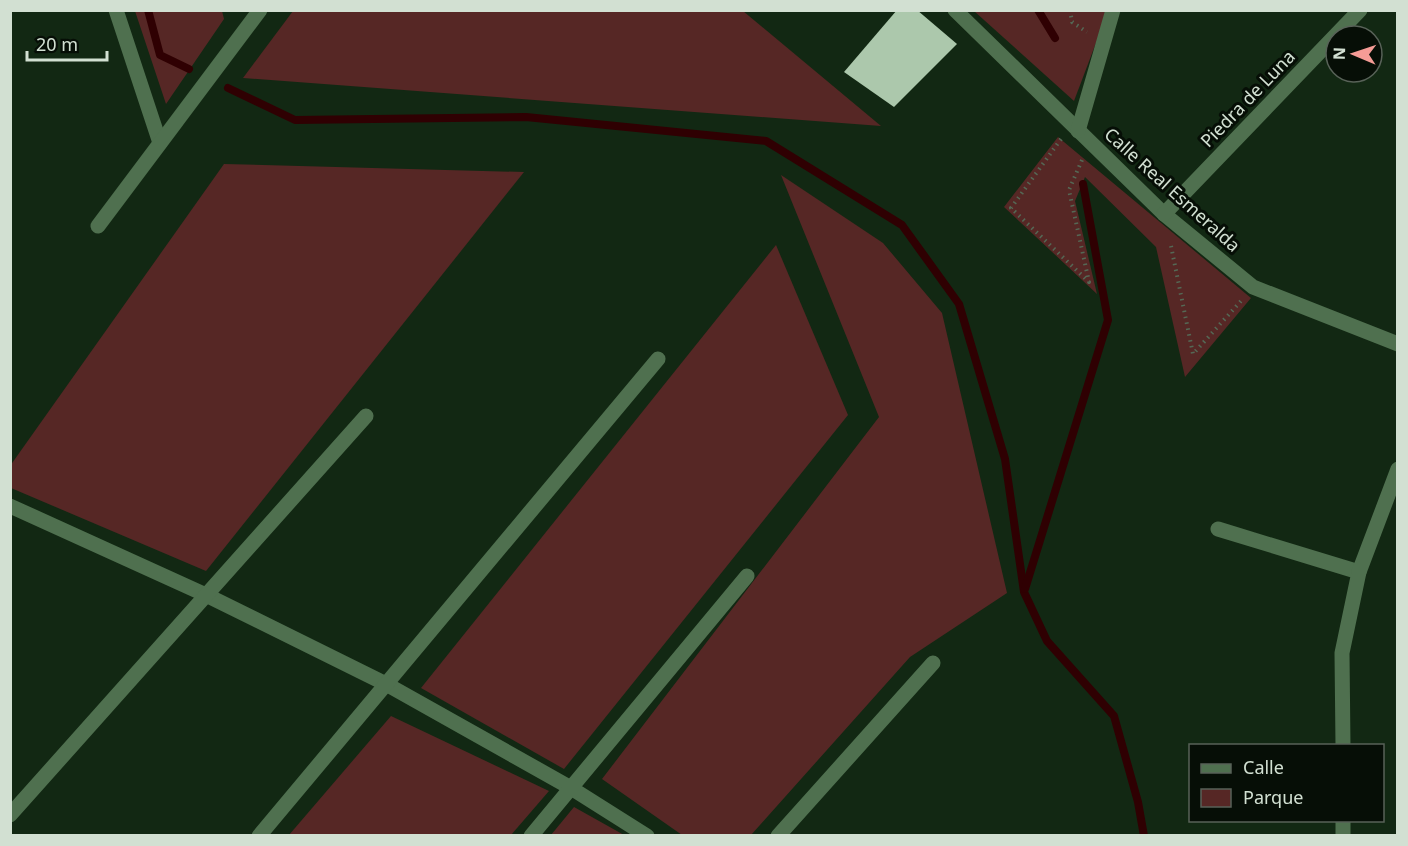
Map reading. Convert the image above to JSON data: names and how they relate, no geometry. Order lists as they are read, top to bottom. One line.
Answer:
{"streets":{"street":["Piedra de Luna","Calle Real Esmeralda"]},"crossings":[["Piedra de Luna","Calle Real Esmeralda"]],"legend":["Calle","Parque"],"scale_bar":"20 m","north":"left"}
